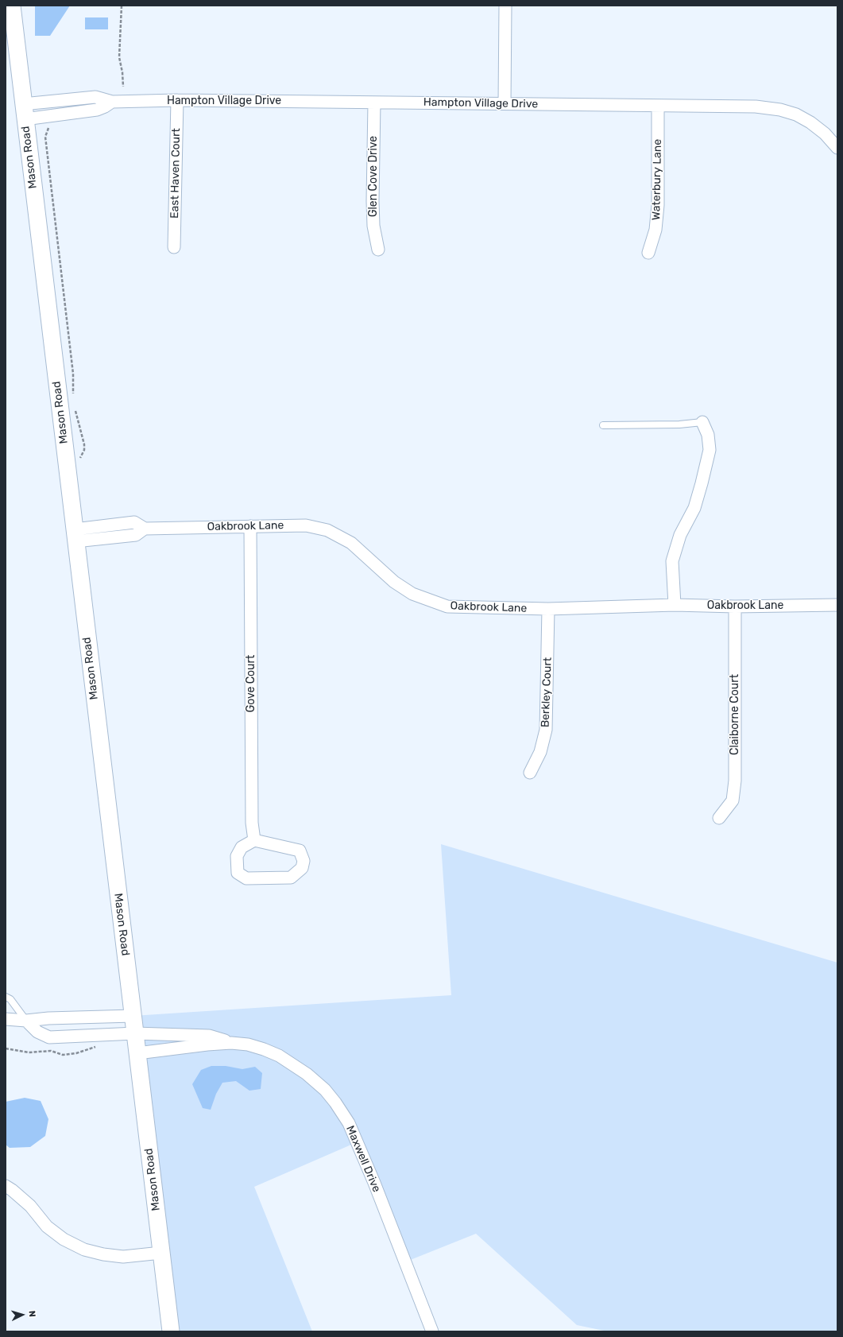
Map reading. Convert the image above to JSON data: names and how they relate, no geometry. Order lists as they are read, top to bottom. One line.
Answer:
{"streets":{"main road":["Mason Road"],"street":["Hampton Village Drive","East Haven Court","Glen Cove Drive","Waterbury Lane","Oakbrook Lane","Gove Court","Berkley Court","Claiborne Court","Maxwell Drive"]},"crossings":[["Hampton Village Drive","Mason Road"],["Hampton Village Drive","East Haven Court"],["Hampton Village Drive","Glen Cove Drive"],["Hampton Village Drive","Waterbury Lane"],["Mason Road","Oakbrook Lane"],["Mason Road","Maxwell Drive"],["Oakbrook Lane","Gove Court"],["Oakbrook Lane","Berkley Court"],["Oakbrook Lane","Claiborne Court"]],"north":"right"}
